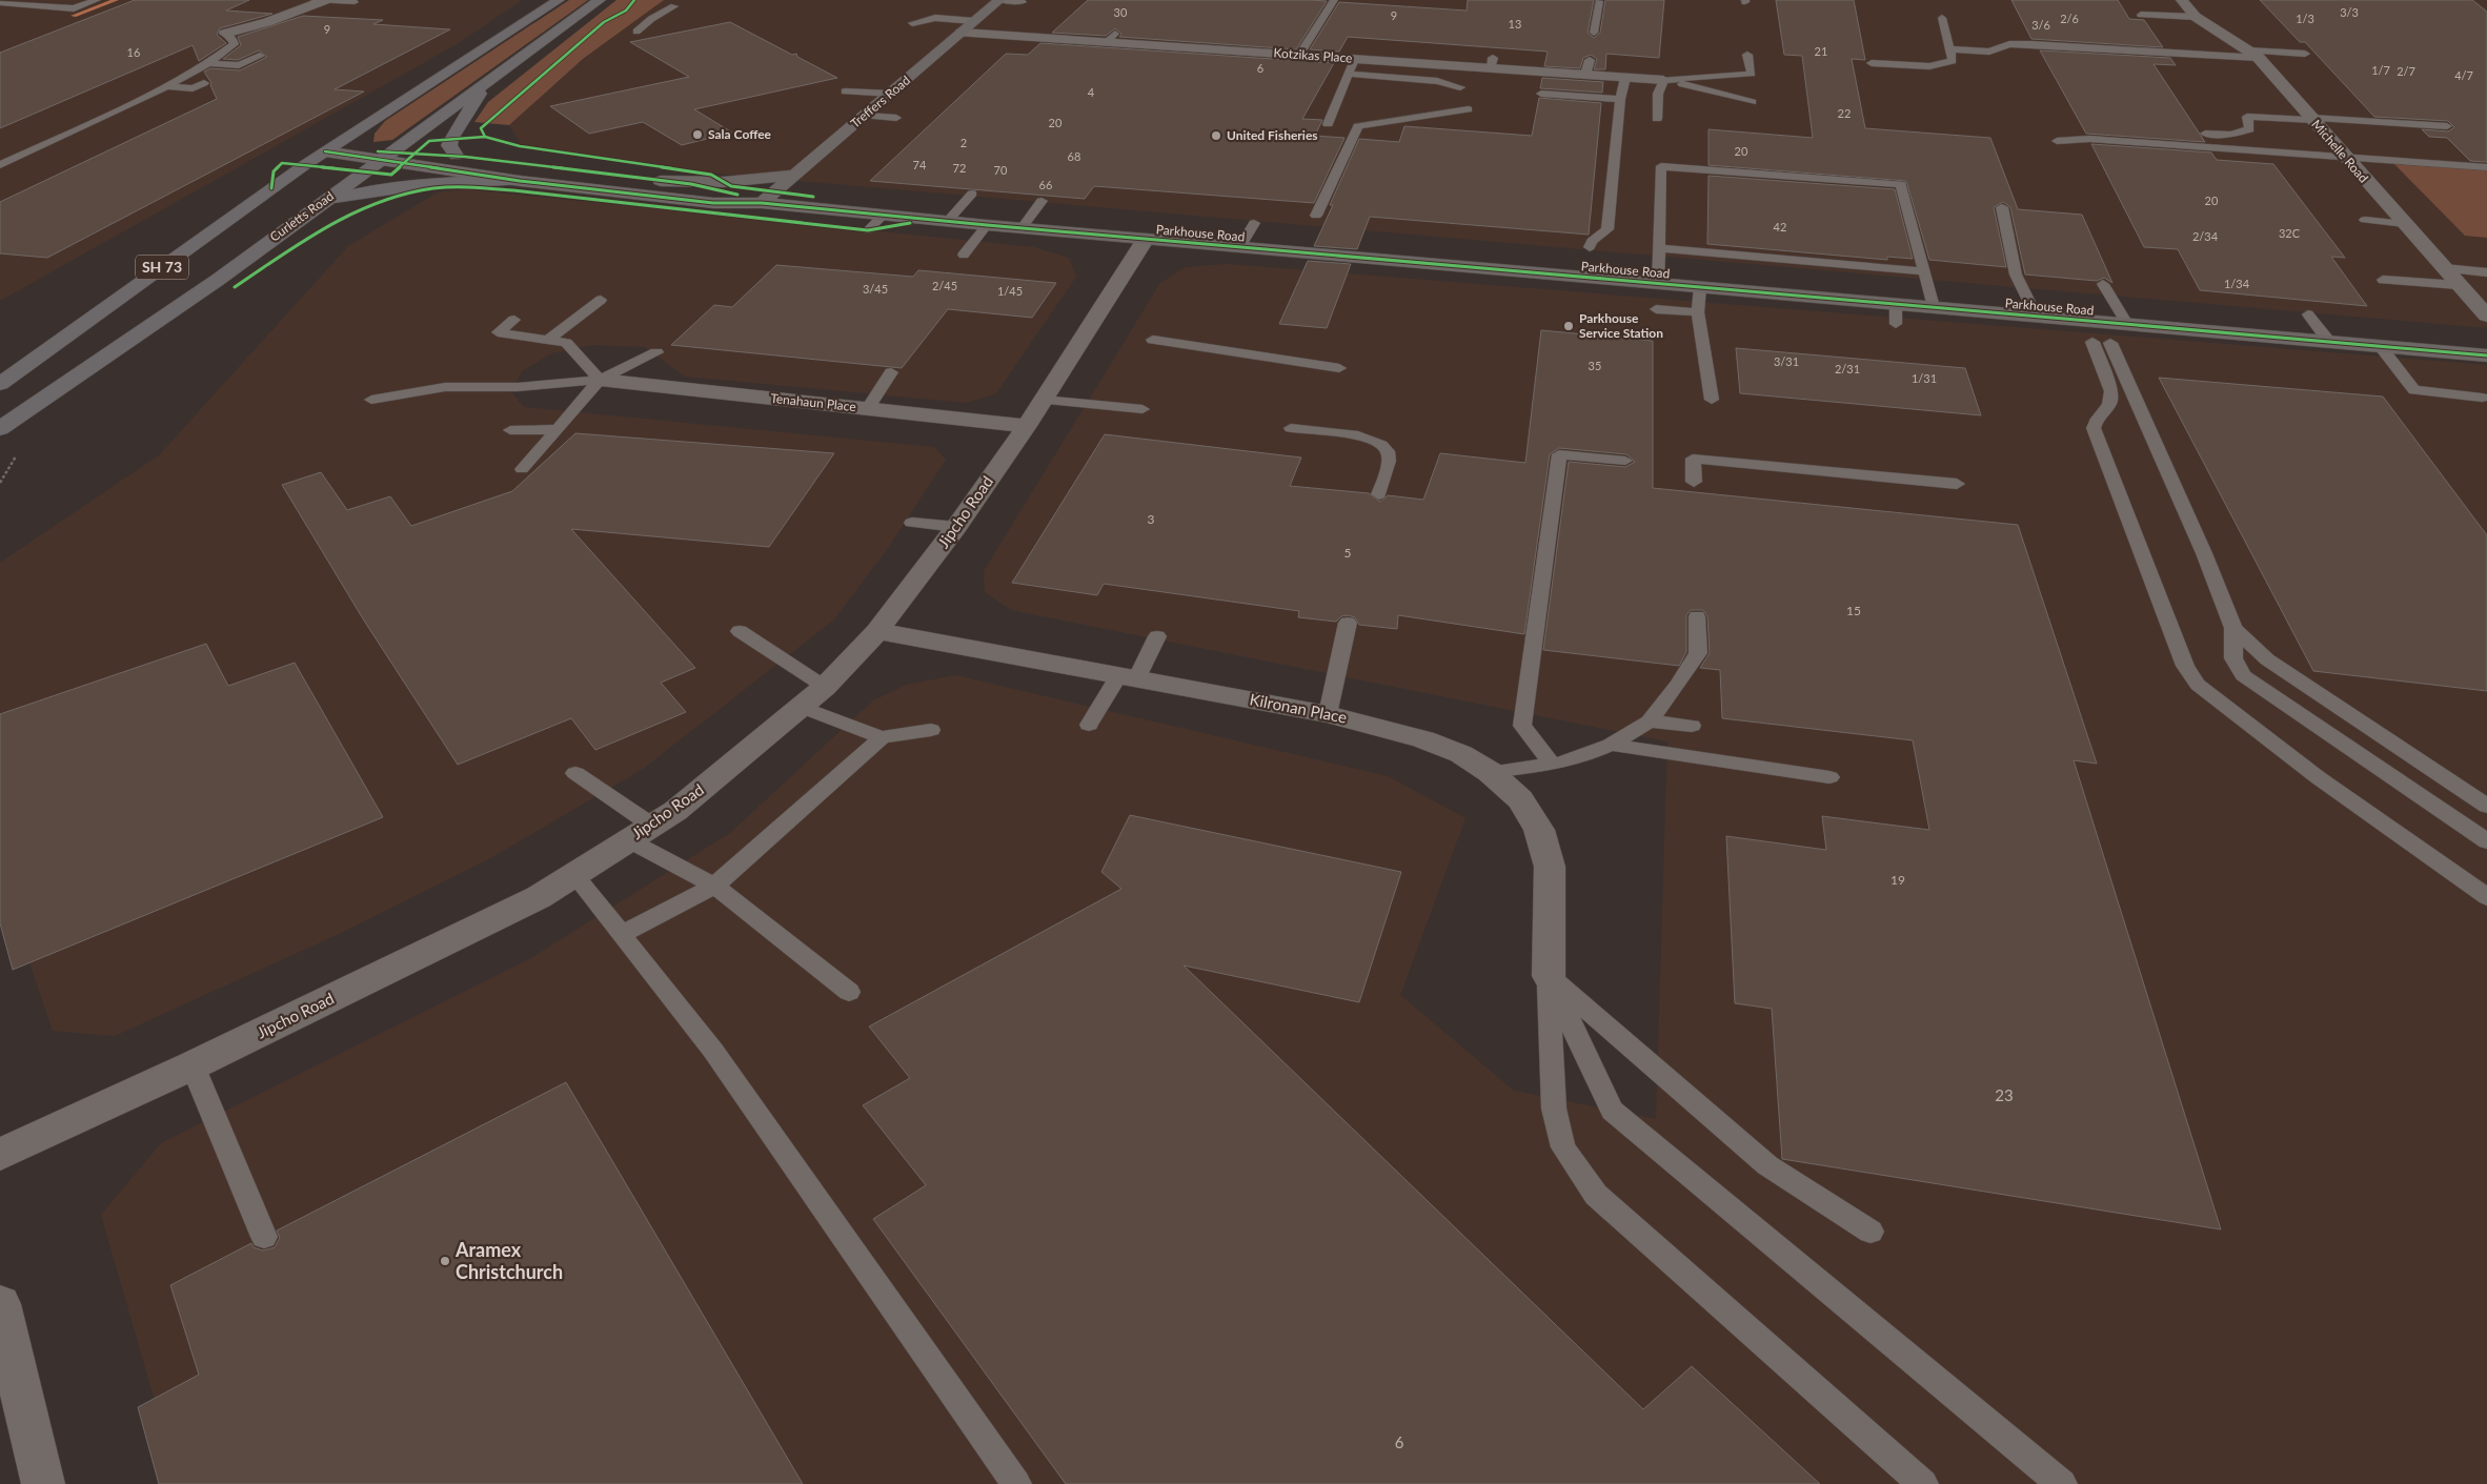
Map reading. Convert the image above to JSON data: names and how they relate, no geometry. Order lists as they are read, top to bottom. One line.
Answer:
{"streets":{"highway":["Curletts Road","SH 73"],"street":["Kotzikas Place","Treffers Road","Michelle Road","Parkhouse Road","Tenahaun Place","Jipcho Road","Kilronan Place"]},"crossings":[["Kotzikas Place","Treffers Road"],["Treffers Road","Parkhouse Road"],["Curletts Road","Parkhouse Road"],["Parkhouse Road","SH 73"],["Parkhouse Road","Jipcho Road"],["Tenahaun Place","Jipcho Road"],["Jipcho Road","Kilronan Place"]],"places":["Sala Coffee","United Fisheries","Parkhouse Service Station","Aramex Christchurch"],"house_numbers":["30","3/3","9","2/6","1/3","13","3/6","9","21","16","6","1/7","2/7","4/7","4","22","20","2","20","68","74","72","70","66","20","42","32C","2/34","1/34","2/45","3/45","1/45","3/31","35","2/31","1/31","3","5","15","19","23","6"]}
